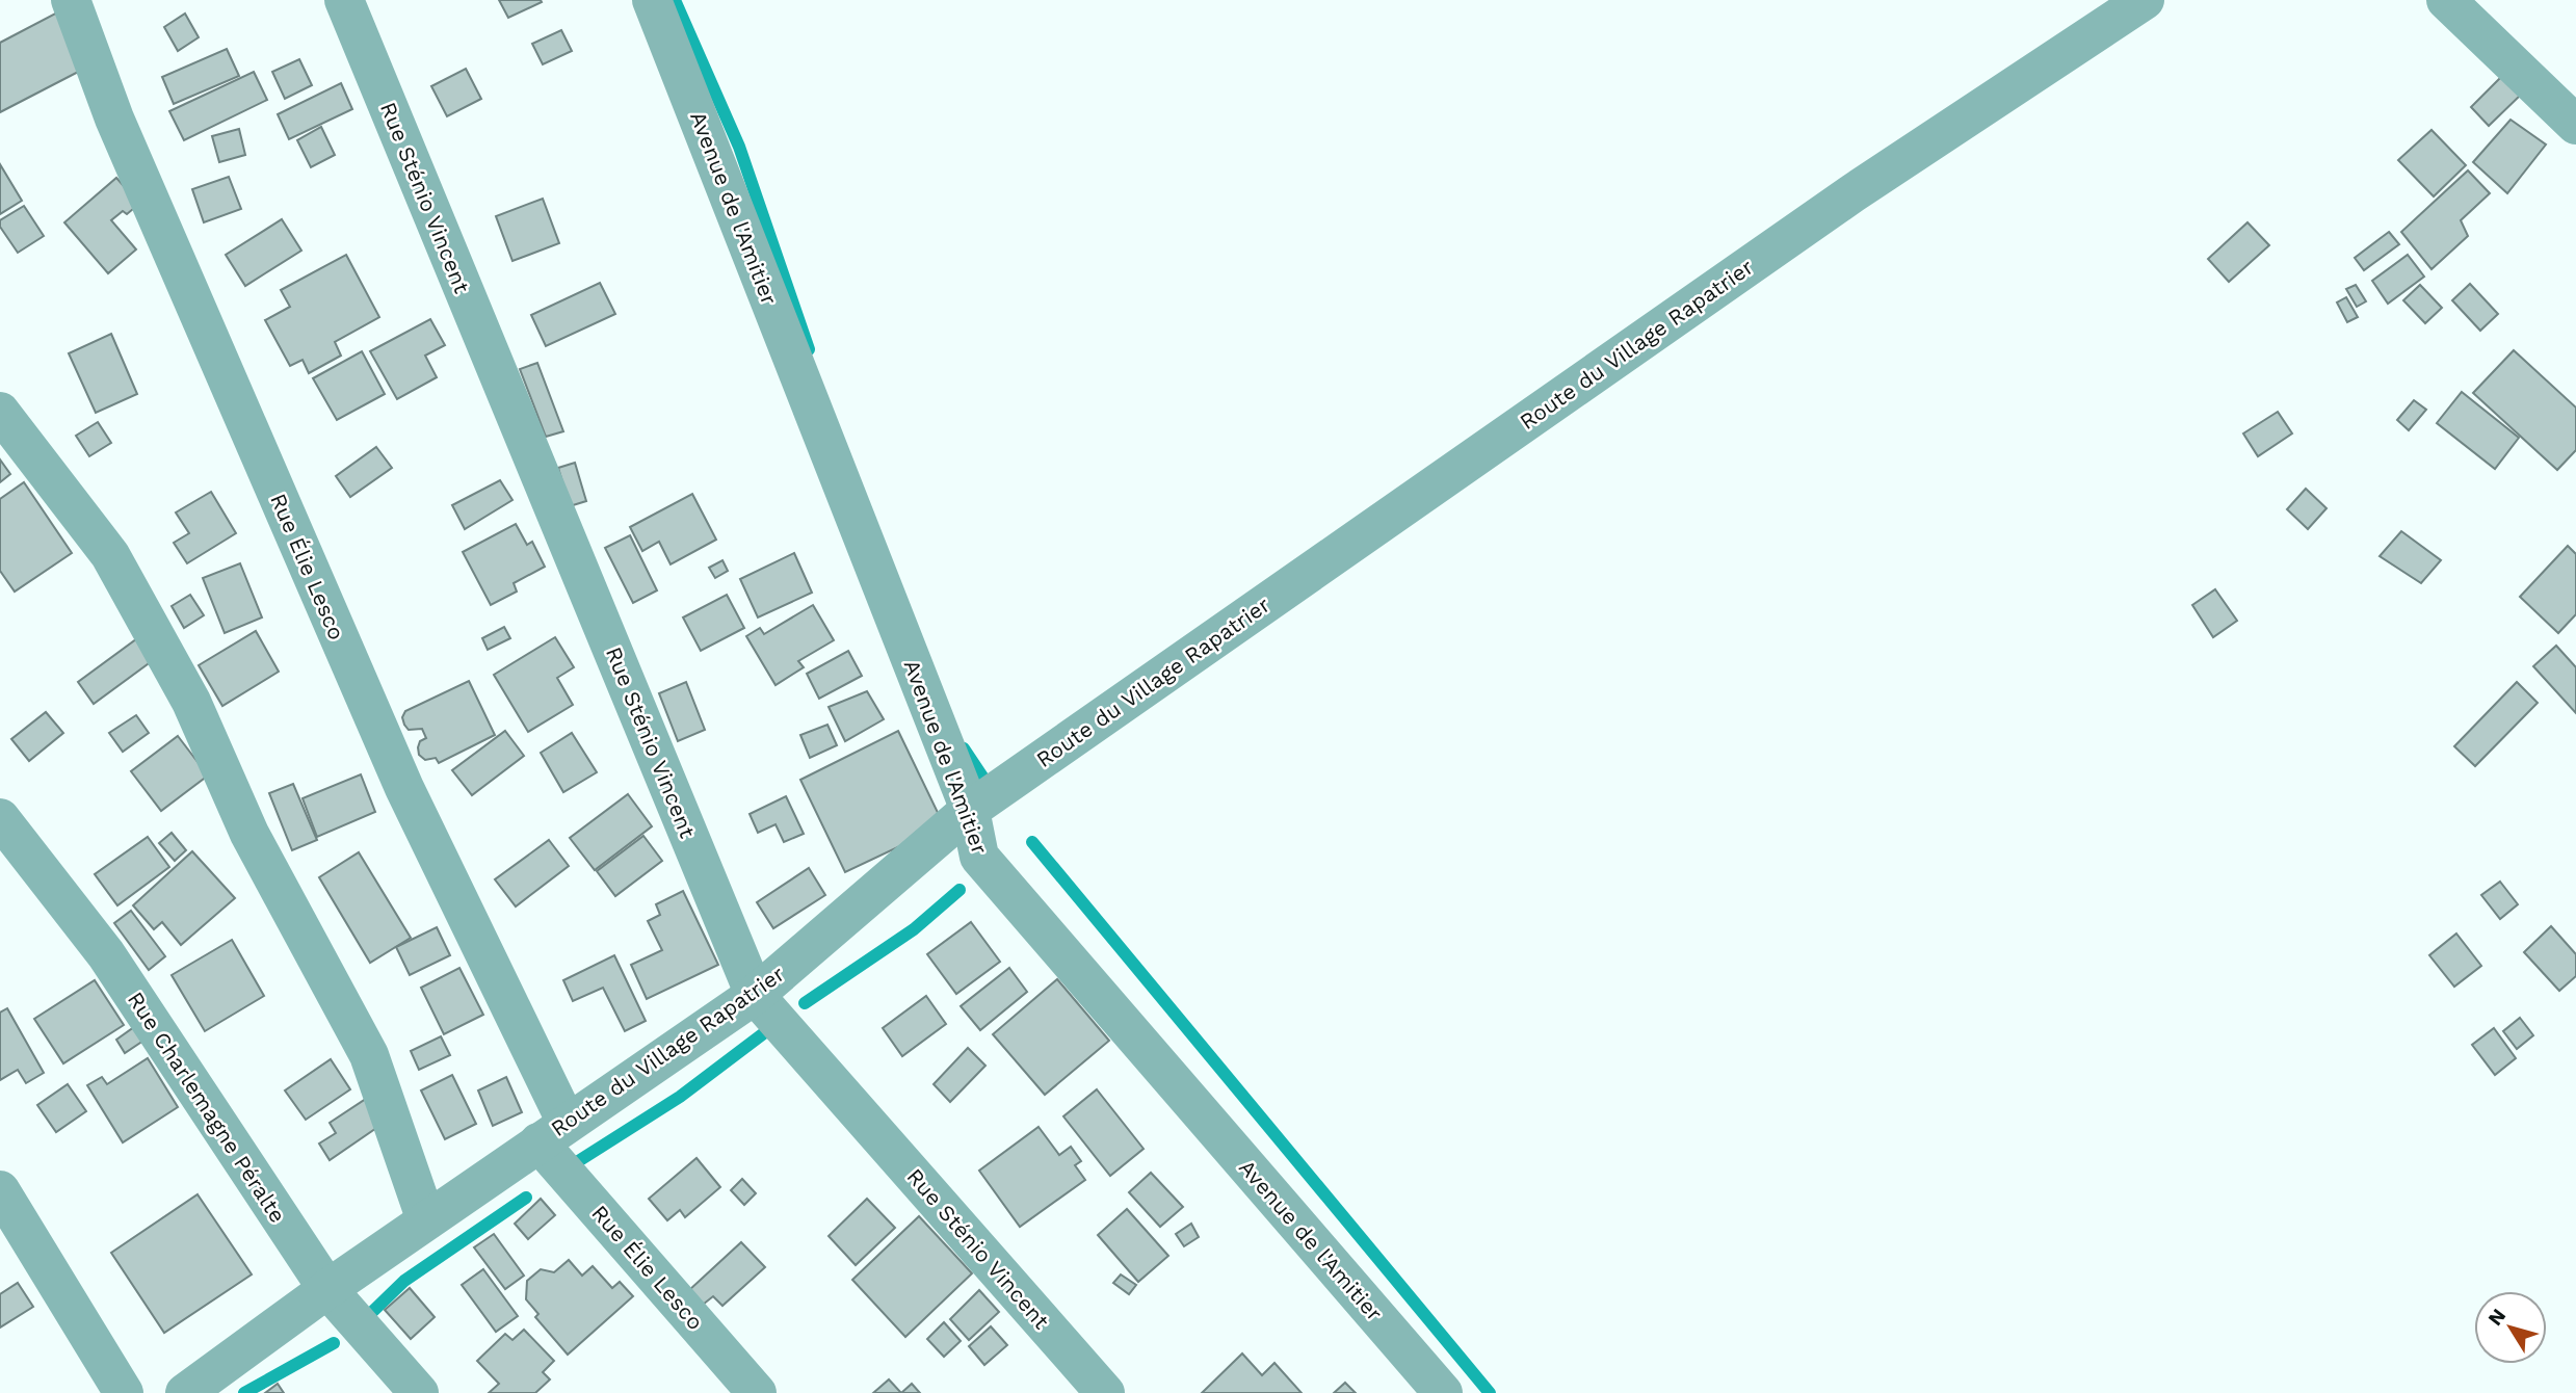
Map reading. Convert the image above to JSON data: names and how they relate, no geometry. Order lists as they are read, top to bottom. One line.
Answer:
{"streets":{"street":["Rue Sténio Vincent","Avenue de l'Amitier","Route du Village Rapatrier","Rue Élie Lesco","Rue Charlemagne Péralte"]},"crossings":[["Rue Sténio Vincent","Route du Village Rapatrier"],["Avenue de l'Amitier","Route du Village Rapatrier"],["Route du Village Rapatrier","Rue Élie Lesco"],["Route du Village Rapatrier","Rue Charlemagne Péralte"]],"north":"top left"}
